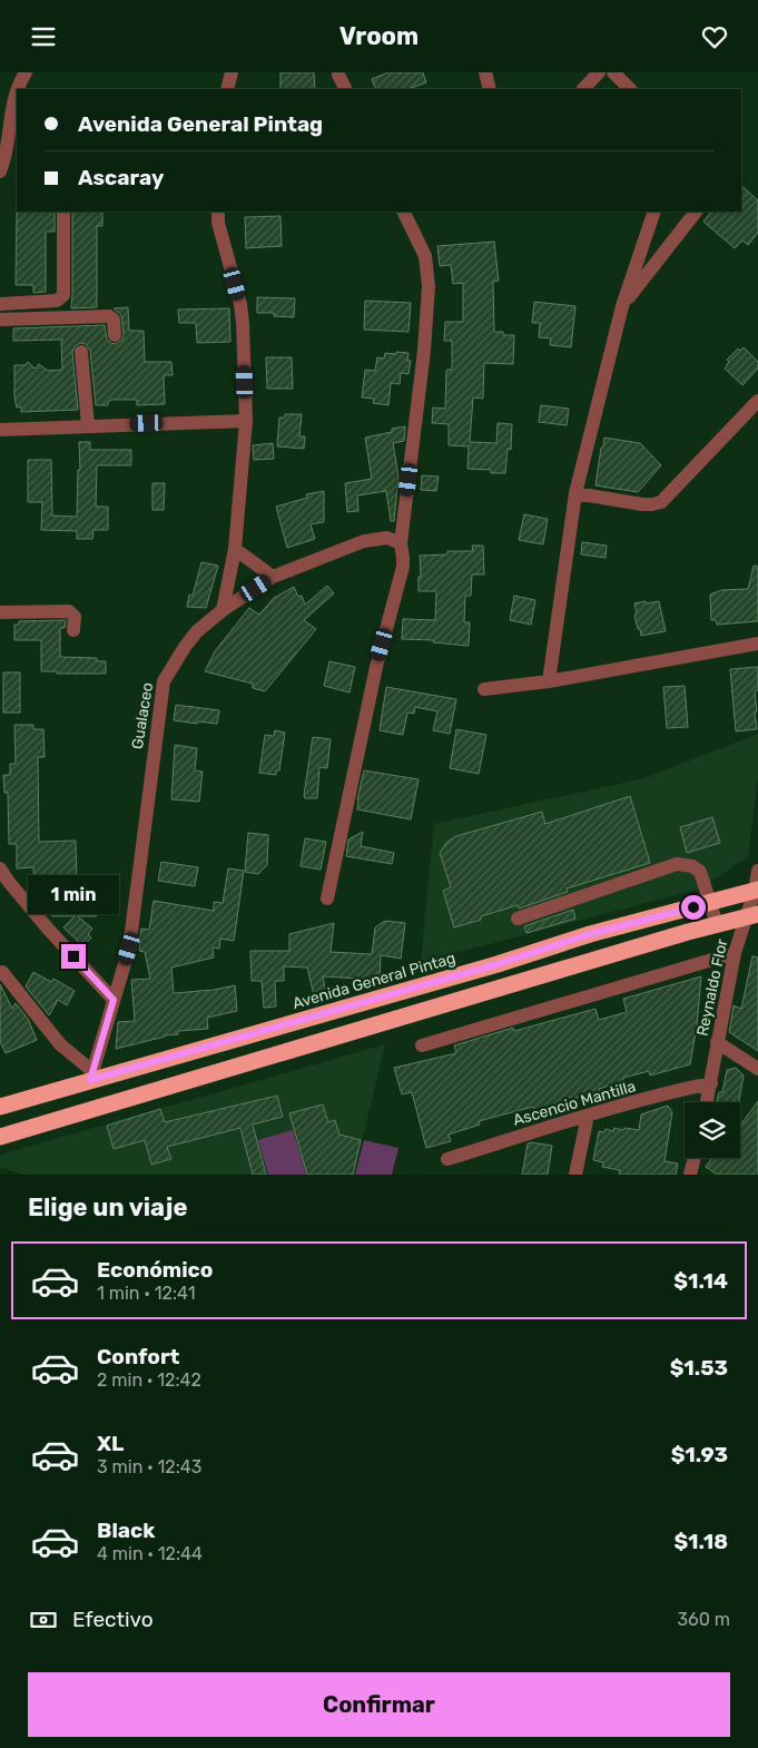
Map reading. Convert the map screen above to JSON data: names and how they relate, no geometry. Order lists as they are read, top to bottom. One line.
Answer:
{"streets":{"highway":["Avenida General Pintag"],"street":["Gualaceo","Reynaldo Flor","Ascencio Mantilla"]},"crossings":[["Gualaceo","Avenida General Pintag"],["Avenida General Pintag","Reynaldo Flor"],["Reynaldo Flor","Ascencio Mantilla"]],"page":{"header":"Vroom","banner":["Avenida General Pintag","Ascaray"],"bubble":"1 min","heading":"Elige un viaje","list":[{"name":"Económico","note":"1 min · 12:41","value":"$1.14"},{"name":"Confort","note":"2 min · 12:42","value":"$1.53"},{"name":"XL","note":"3 min · 12:43","value":"$1.93"},{"name":"Black","note":"4 min · 12:44","value":"$1.18"}],"pay":["Efectivo","360 m"],"buttons":"Confirmar"}}
